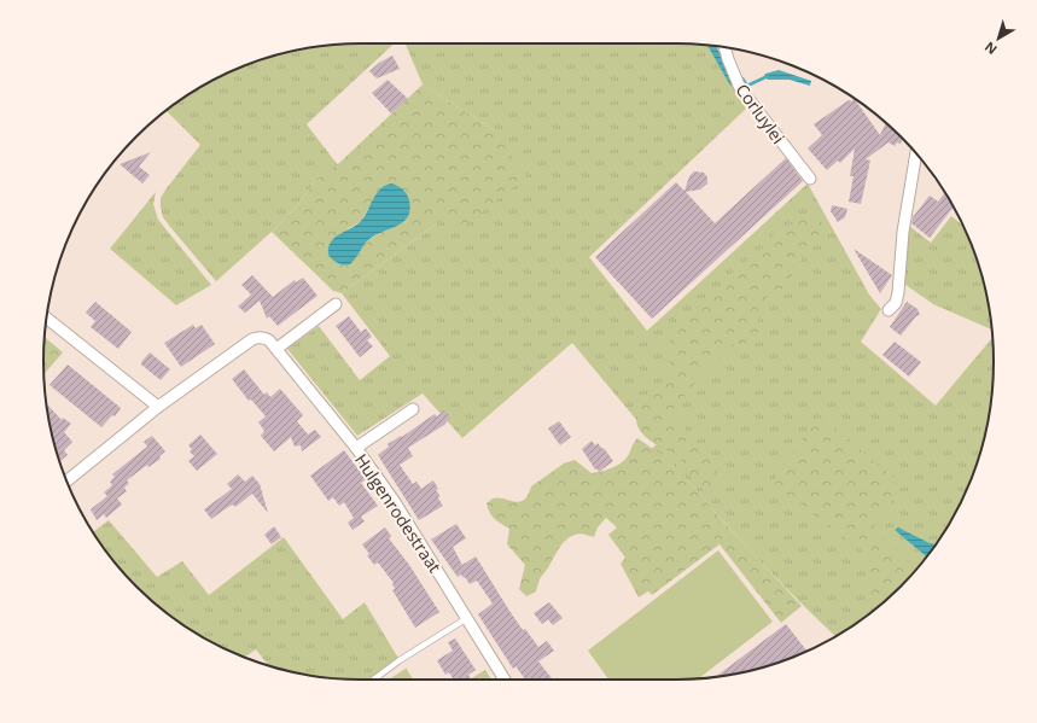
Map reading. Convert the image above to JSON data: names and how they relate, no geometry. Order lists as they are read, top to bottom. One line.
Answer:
{"streets":{"street":["Corluylei","Hulgenrodestraat"]},"north":"bottom left"}
